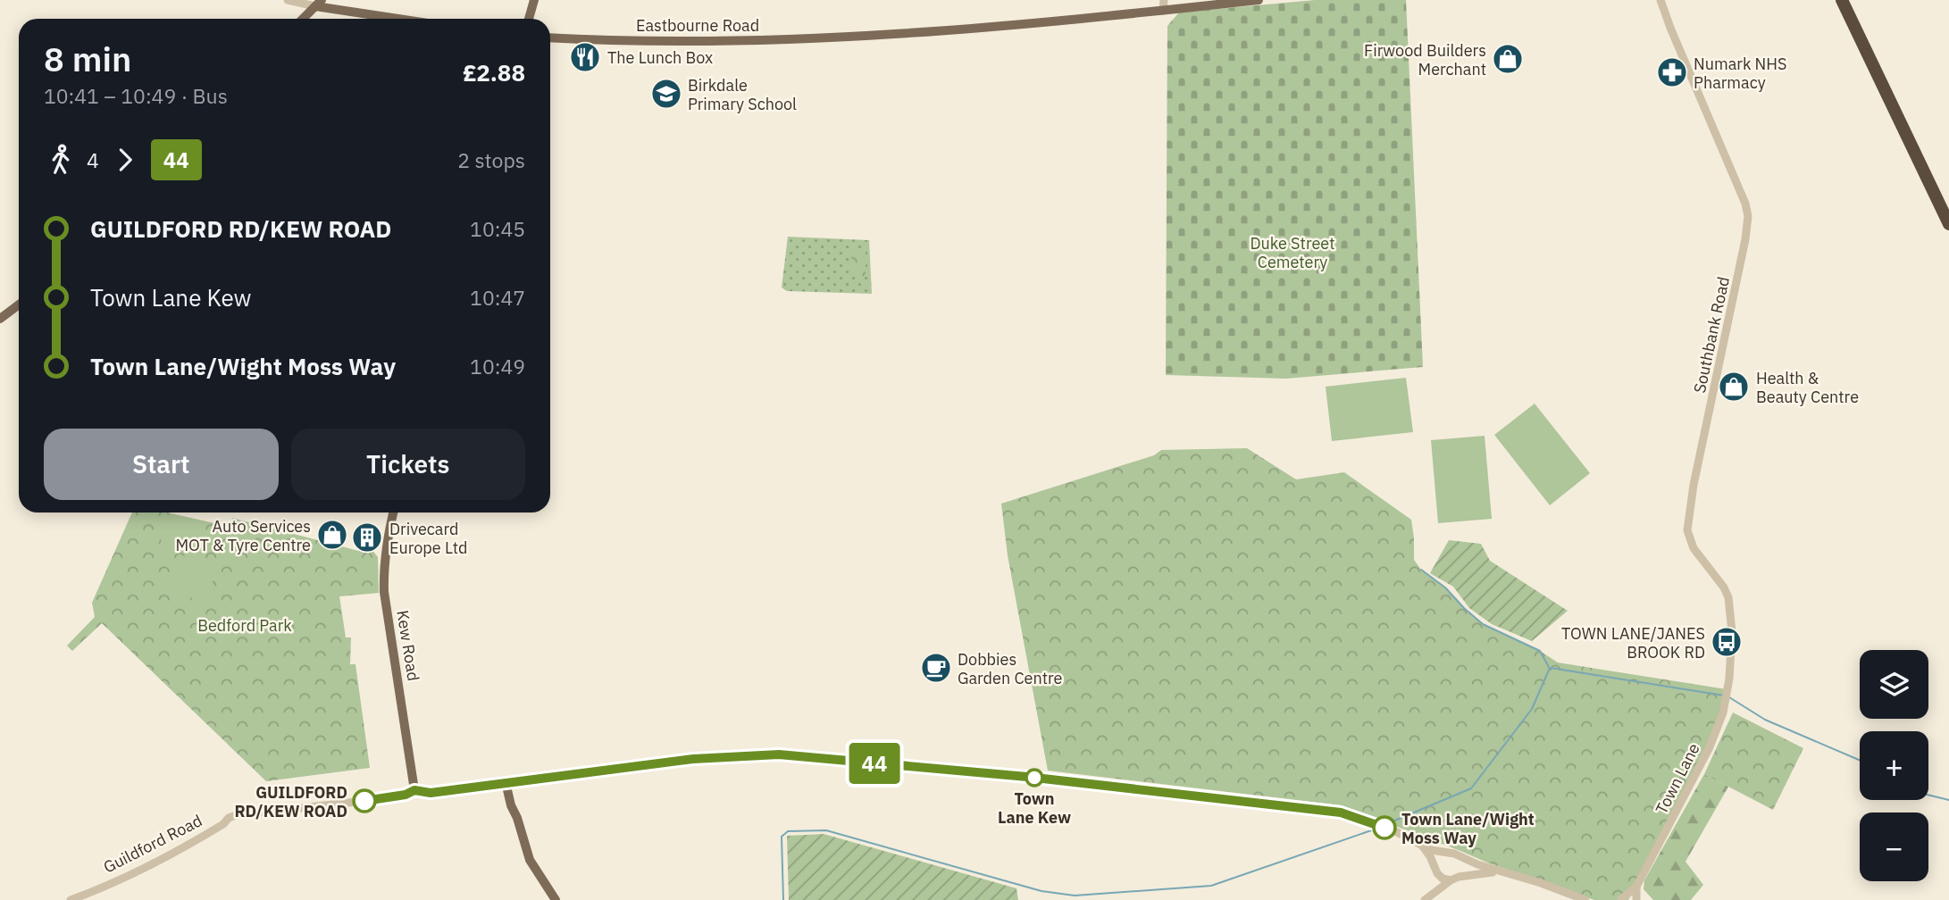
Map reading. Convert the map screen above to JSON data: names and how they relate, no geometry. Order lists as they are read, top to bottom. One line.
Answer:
{"streets":{"main road":["Eastbourne Road","Kew Road","Guildford Road"],"street":["Southbank Road","Town Lane"]},"crossings":[["Southbank Road","Town Lane"],["Kew Road","Guildford Road"]],"parks":["Duke Street Cemetery","Bedford Park"],"places":{"restaurant":["The Lunch Box"],"shop":["Firwood Builders Merchant","Health & Beauty Centre","Auto Services MOT & Tyre Centre"],"pharmacy":["Numark NHS Pharmacy"],"school or university":["Birkdale Primary School"],"building":["Drivecard Europe Ltd"],"bus stop":["TOWN LANE/JANES BROOK RD"],"cafe":["Dobbies Garden Centre"],"other":["Town Lane Kew","GUILDFORD RD/KEW ROAD","Town Lane/Wight Moss Way"]},"lines":["bus line 44"],"page":{"on_map":"44","heading":["8 min","10:41 – 10:49 · Bus","£2.88"],"legs":["4","44","2 stops"],"list":[{"name":"GUILDFORD RD/KEW ROAD","value":"10:45"},{"name":"Town Lane Kew","value":"10:47"},{"name":"Town Lane/Wight Moss Way","value":"10:49"}],"buttons":["Start","Tickets"],"map_buttons":["+","−"]}}
